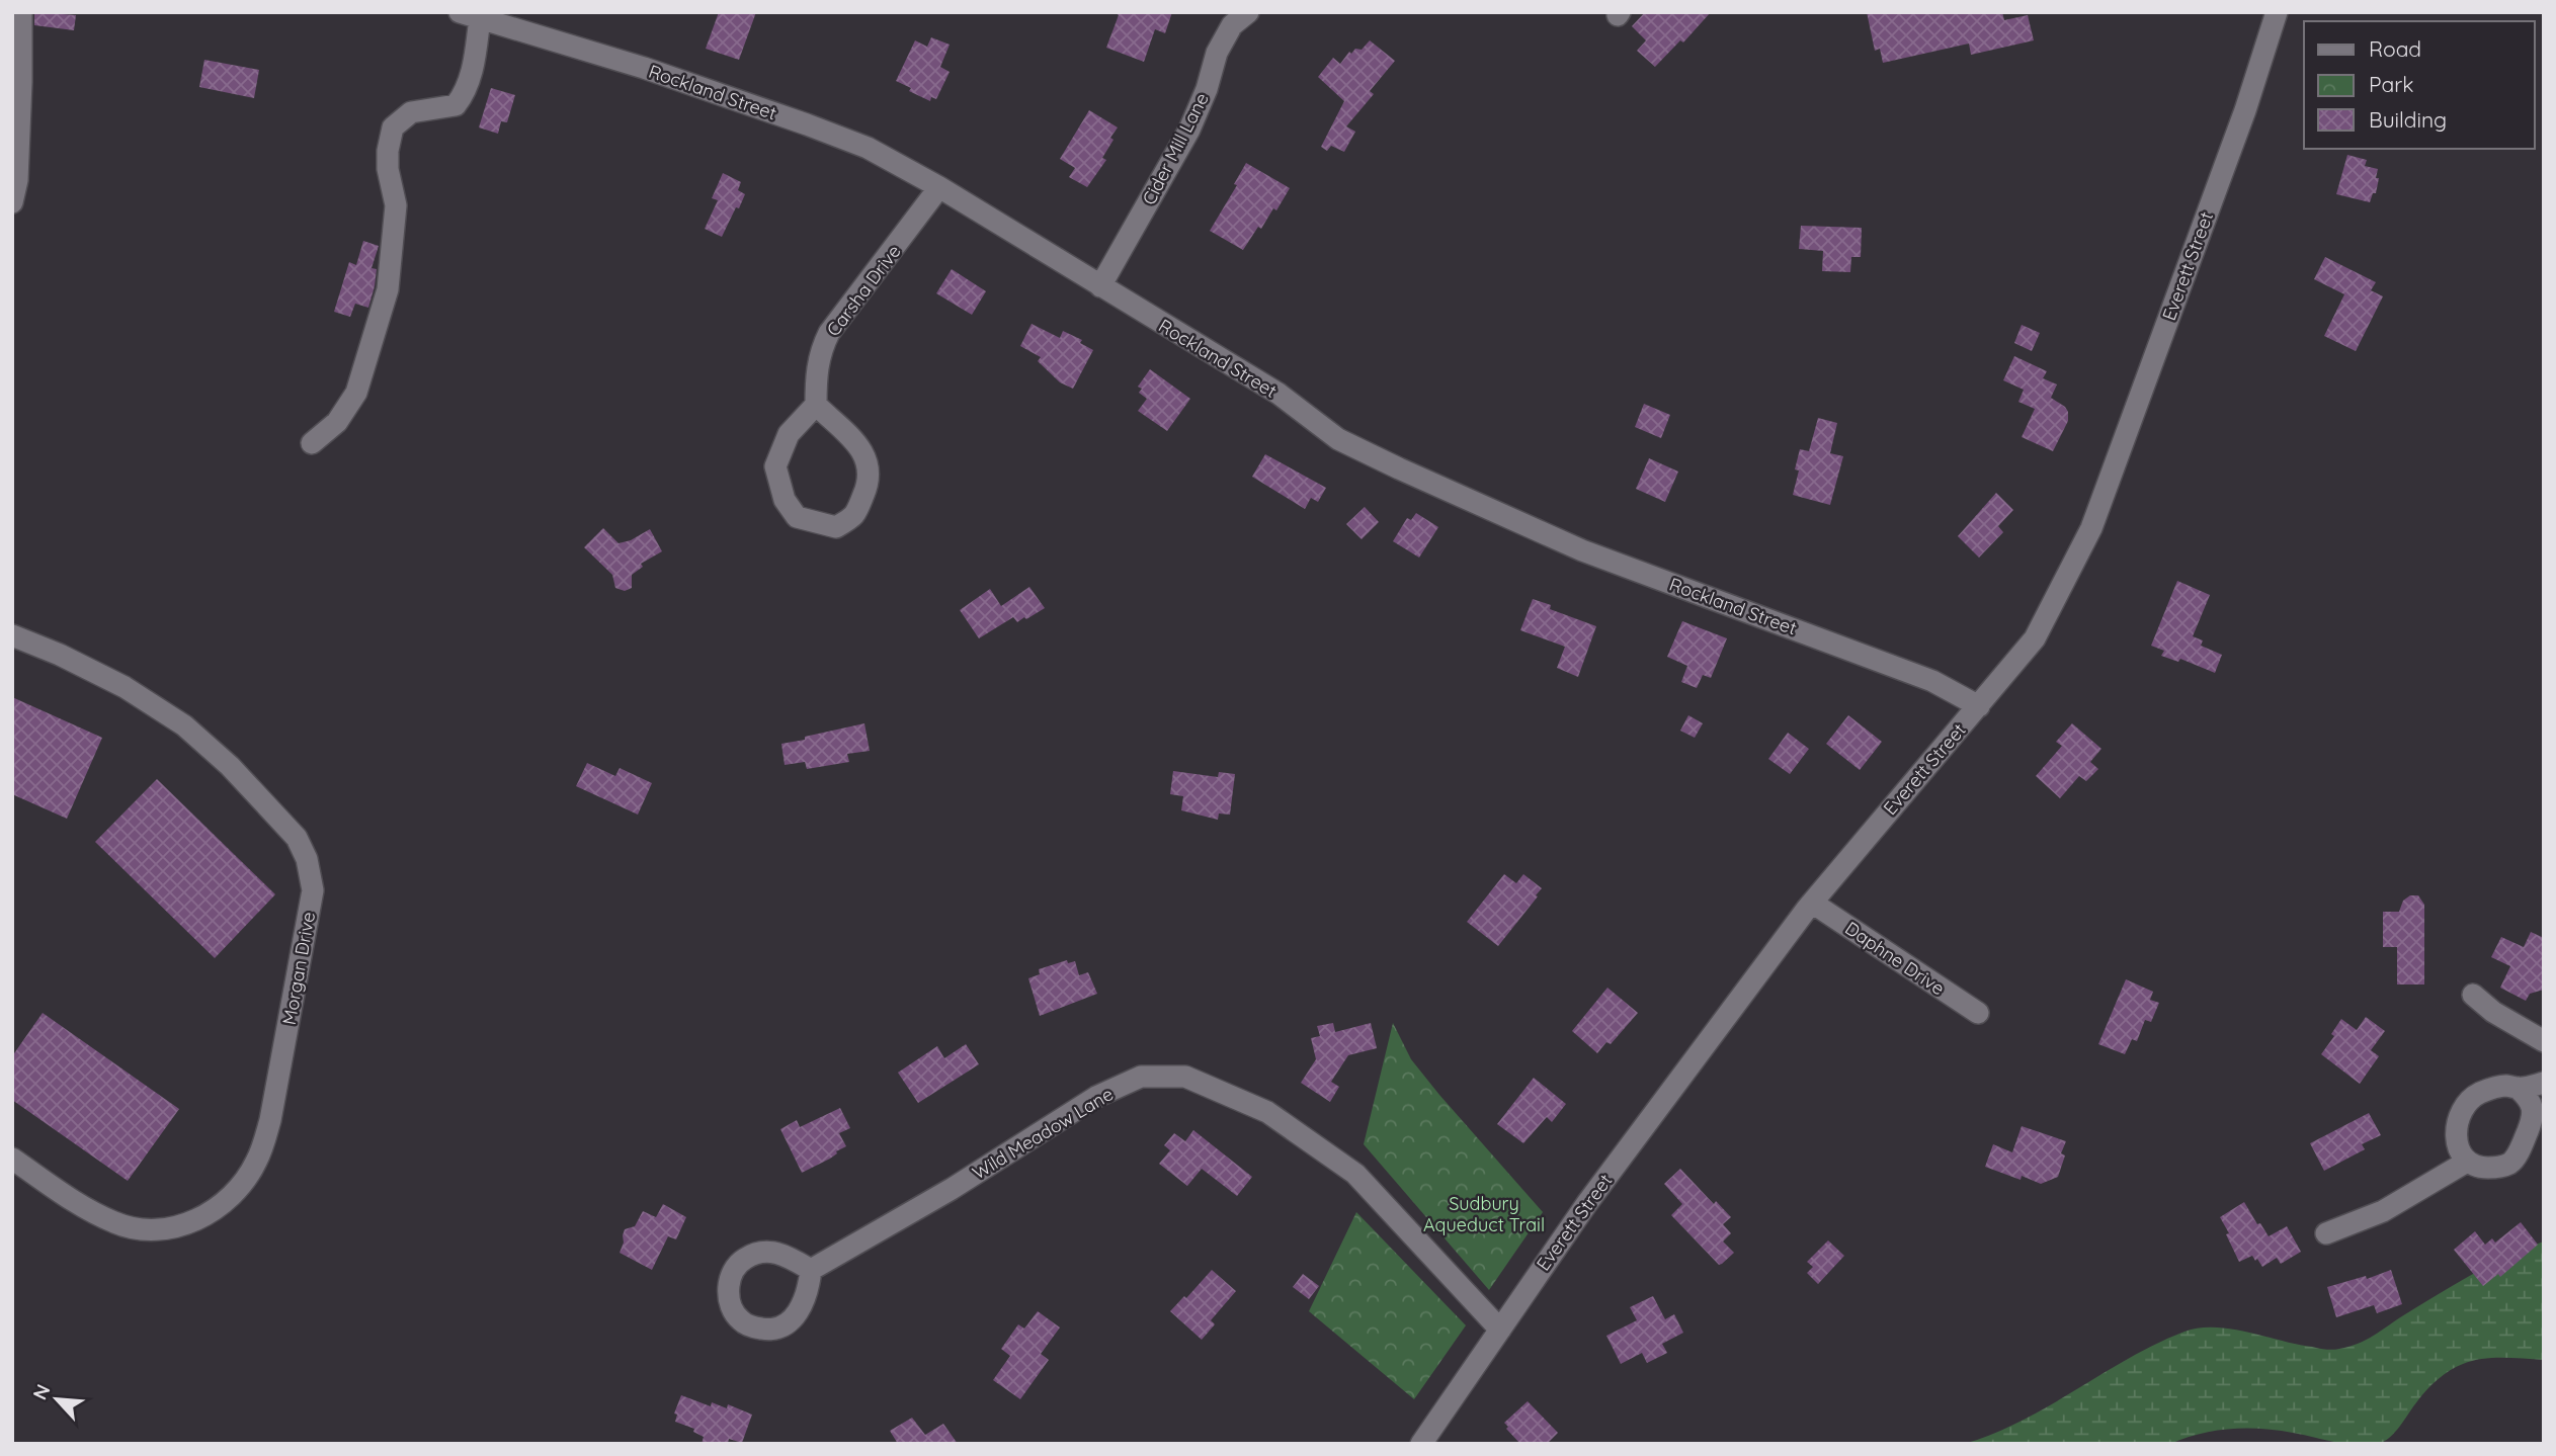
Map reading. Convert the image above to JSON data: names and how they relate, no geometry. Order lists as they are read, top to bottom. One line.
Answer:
{"streets":{"street":["Rockland Street","Cider Mill Lane","Everett Street","Carsha Drive","Daphne Drive","Morgan Drive","Wild Meadow Lane"]},"crossings":[["Rockland Street","Cider Mill Lane"],["Rockland Street","Everett Street"],["Rockland Street","Carsha Drive"],["Everett Street","Daphne Drive"],["Everett Street","Wild Meadow Lane"]],"parks":["Sudbury Aqueduct Trail"],"legend":["Road","Park","Building"],"north":"top left"}
